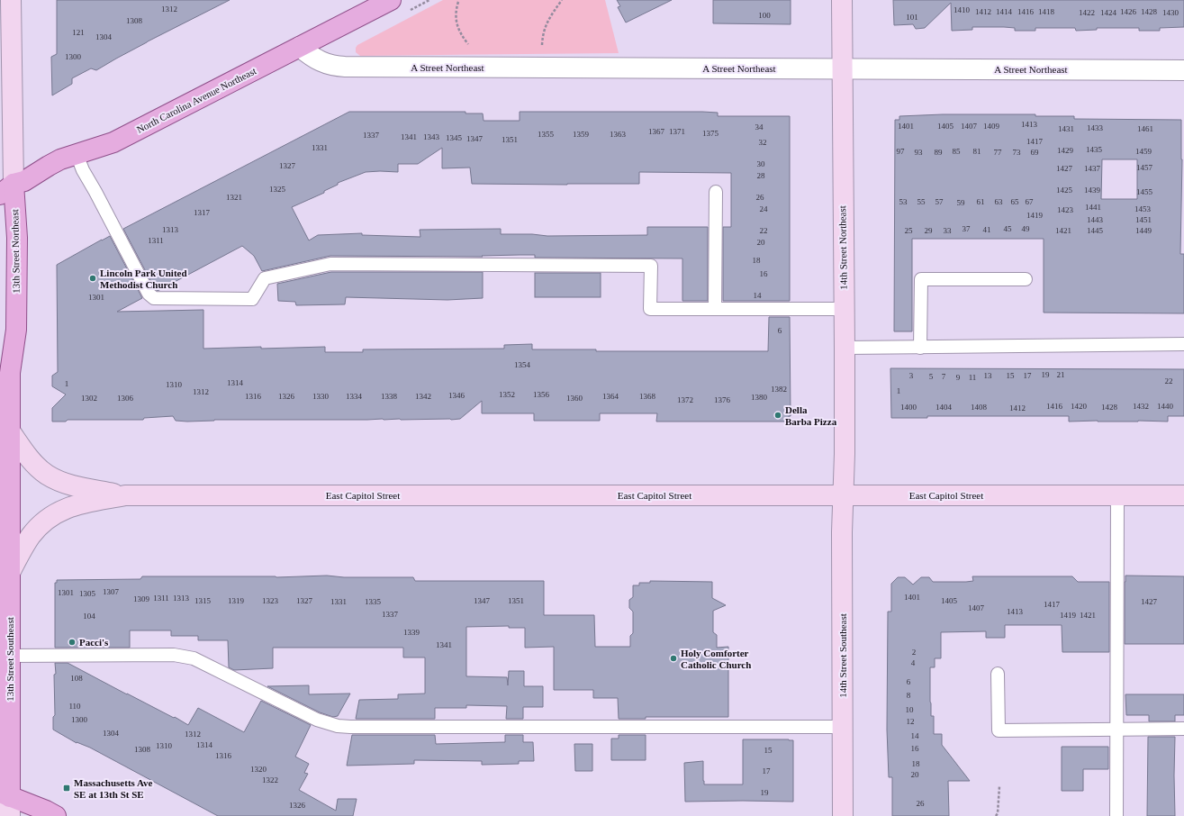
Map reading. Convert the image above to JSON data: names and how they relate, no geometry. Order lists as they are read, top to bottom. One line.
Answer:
{"streets":{"main road":["North Carolina Avenue Northeast","14th Street Northeast","13th Street Northeast","East Capitol Street","14th Street Southeast","13th Street Southeast"],"street":["A Street Northeast"]},"crossings":[["A Street Northeast","North Carolina Avenue Northeast"],["A Street Northeast","14th Street Northeast"],["North Carolina Avenue Northeast","13th Street Northeast"],["14th Street Northeast","East Capitol Street"],["14th Street Northeast","14th Street Southeast"],["13th Street Northeast","13th Street Southeast"],["East Capitol Street","14th Street Southeast"]],"places":{"other":["Lincoln Park United Methodist Church","Della Barba Pizza","Pacci's","Holy Comforter Catholic Church"],"transit":["Massachusetts Ave SE at 13th St SE"]},"house_numbers":["1312","1410","1412","1414","1416","1418","1426","1428","1422","1424","1430","100","101","1308","121","1304","1300","1413","1401","1405","1407","1409","34","1433","1431","1461","1367","1371","1375","1355","1359","1363","1337","1341","1343","1345","1347","1351","1417","32","1331","1435","1429","97","85","81","1459","93","89","77","73","69","30","1327","1457","1427","1437","28","1325","1425","1439","1455","1321","26","53","55","57","61","63","65","67","59","1441","24","1453","1423","1317","1419","1443","1451","37","45","49","1313","41","22","25","29","33","1421","1445","1449","1311","20","18","16","14","1301","6","1354","19","21","3","13","15","17","5","7","9","11","22","1314","1","1310","1382","1","1312","1352","1356","1346","1316","1326","1330","1334","1338","1342","1364","1368","1380","1302","1306","1360","1372","1376","1416","1420","1432","1440","1400","1404","1408","1428","1412","1307","1301","1305","1401","1311","1313","1309","1315","1319","1323","1327","1347","1351","1405","1331","1335","1427","1417","1407","1413","1337","1419","1421","104","1339","1341","2","4","108","6","8","110","10","1300","12","1304","1312","14","1314","1310","16","1308","15","1316","18","1320","17","20","1322","19","26","1326"]}
